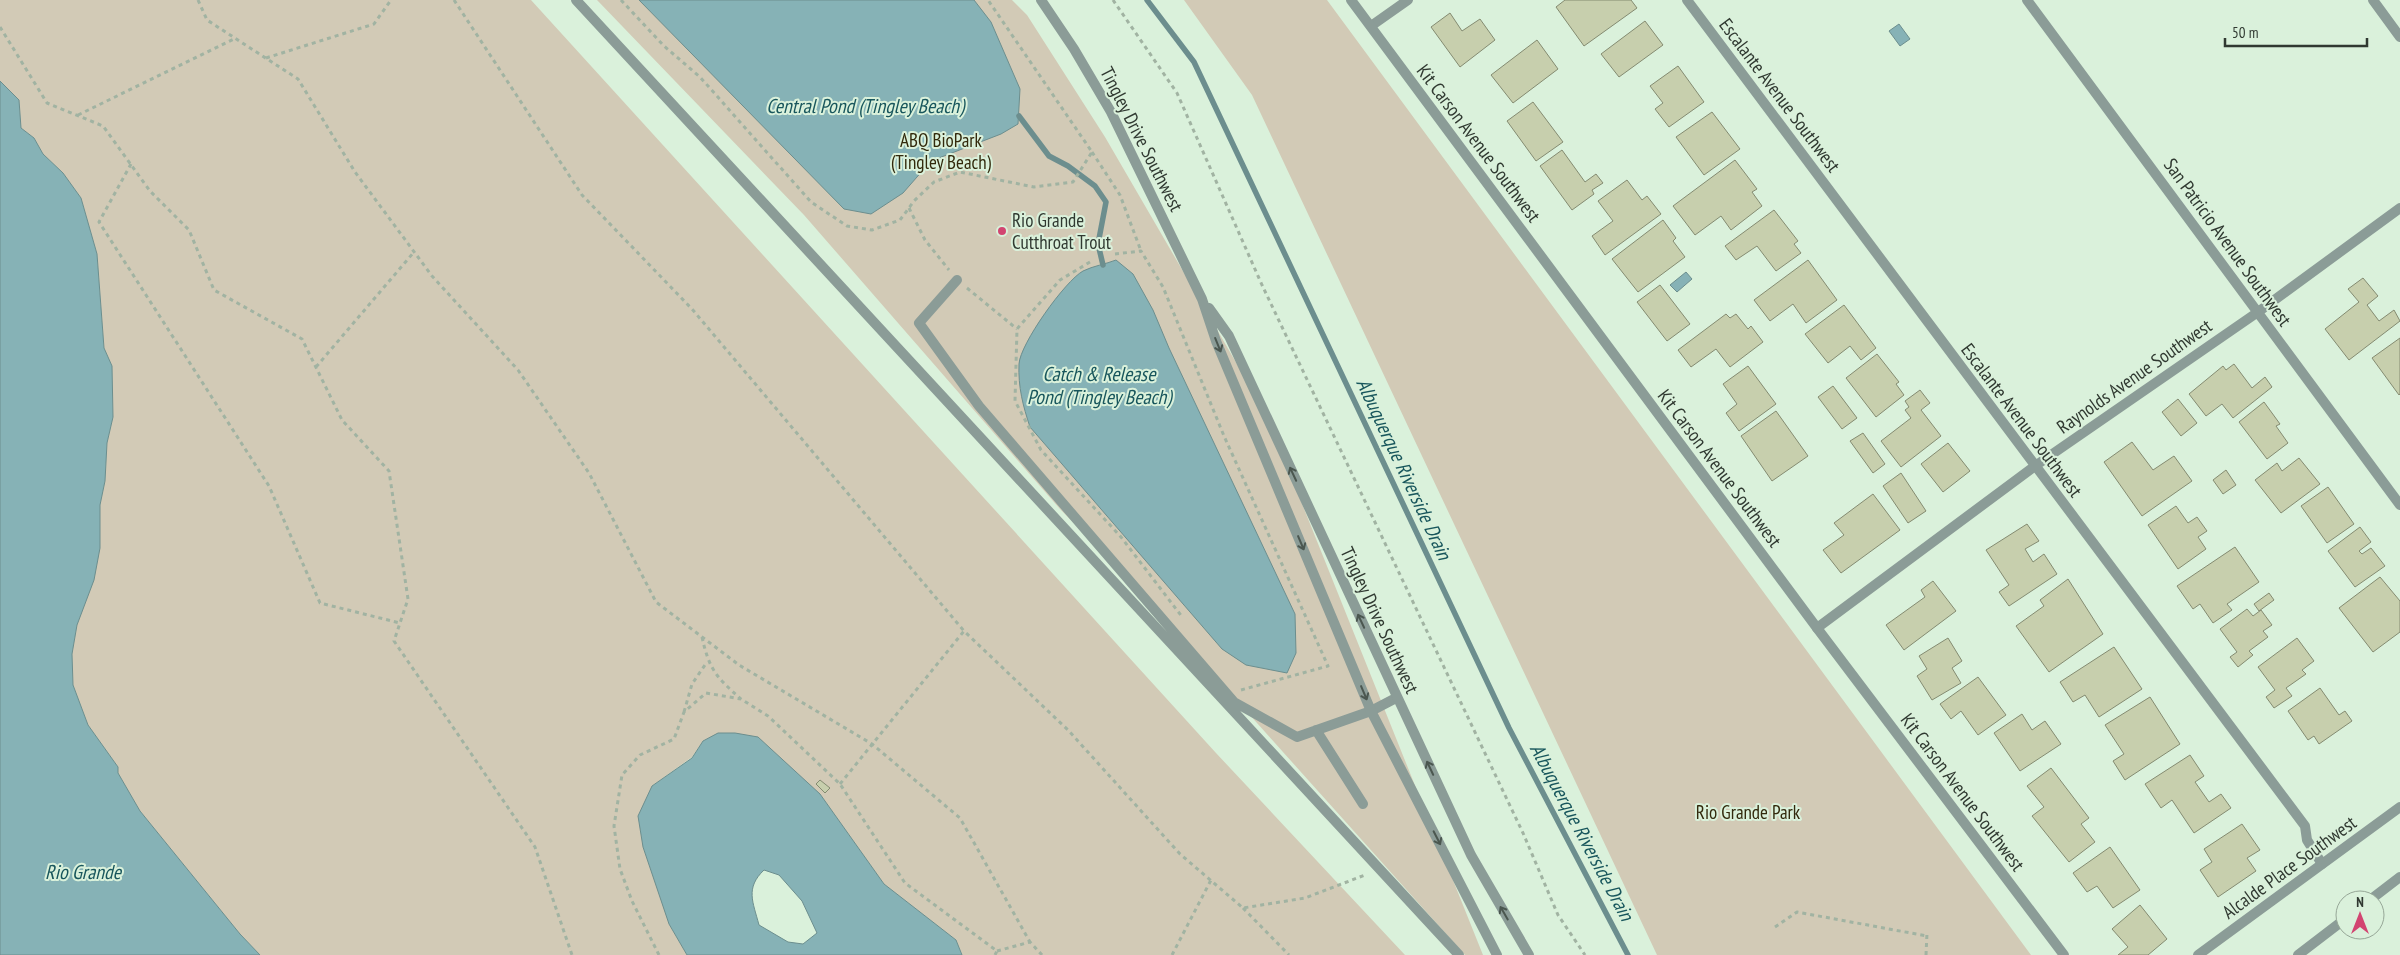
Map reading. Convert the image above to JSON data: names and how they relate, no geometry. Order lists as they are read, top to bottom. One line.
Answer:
{"streets":{"street":["Escalante Avenue Southwest","Tingley Drive Southwest","Kit Carson Avenue Southwest","San Patricio Avenue Southwest","Raynolds Avenue Southwest","Alcalde Place Southwest"]},"crossings":[["Escalante Avenue Southwest","Raynolds Avenue Southwest"],["Escalante Avenue Southwest","Alcalde Place Southwest"],["Kit Carson Avenue Southwest","Raynolds Avenue Southwest"],["San Patricio Avenue Southwest","Raynolds Avenue Southwest"]],"water":["Central Pond (Tingley Beach)","Catch & Release Pond (Tingley Beach)","Albuquerque Riverside Drain","Rio Grande"],"parks":["ABQ BioPark (Tingley Beach)","Rio Grande Park"],"places":["Rio Grande Cutthroat Trout"],"scale_bar":"50 m","north":"top"}
